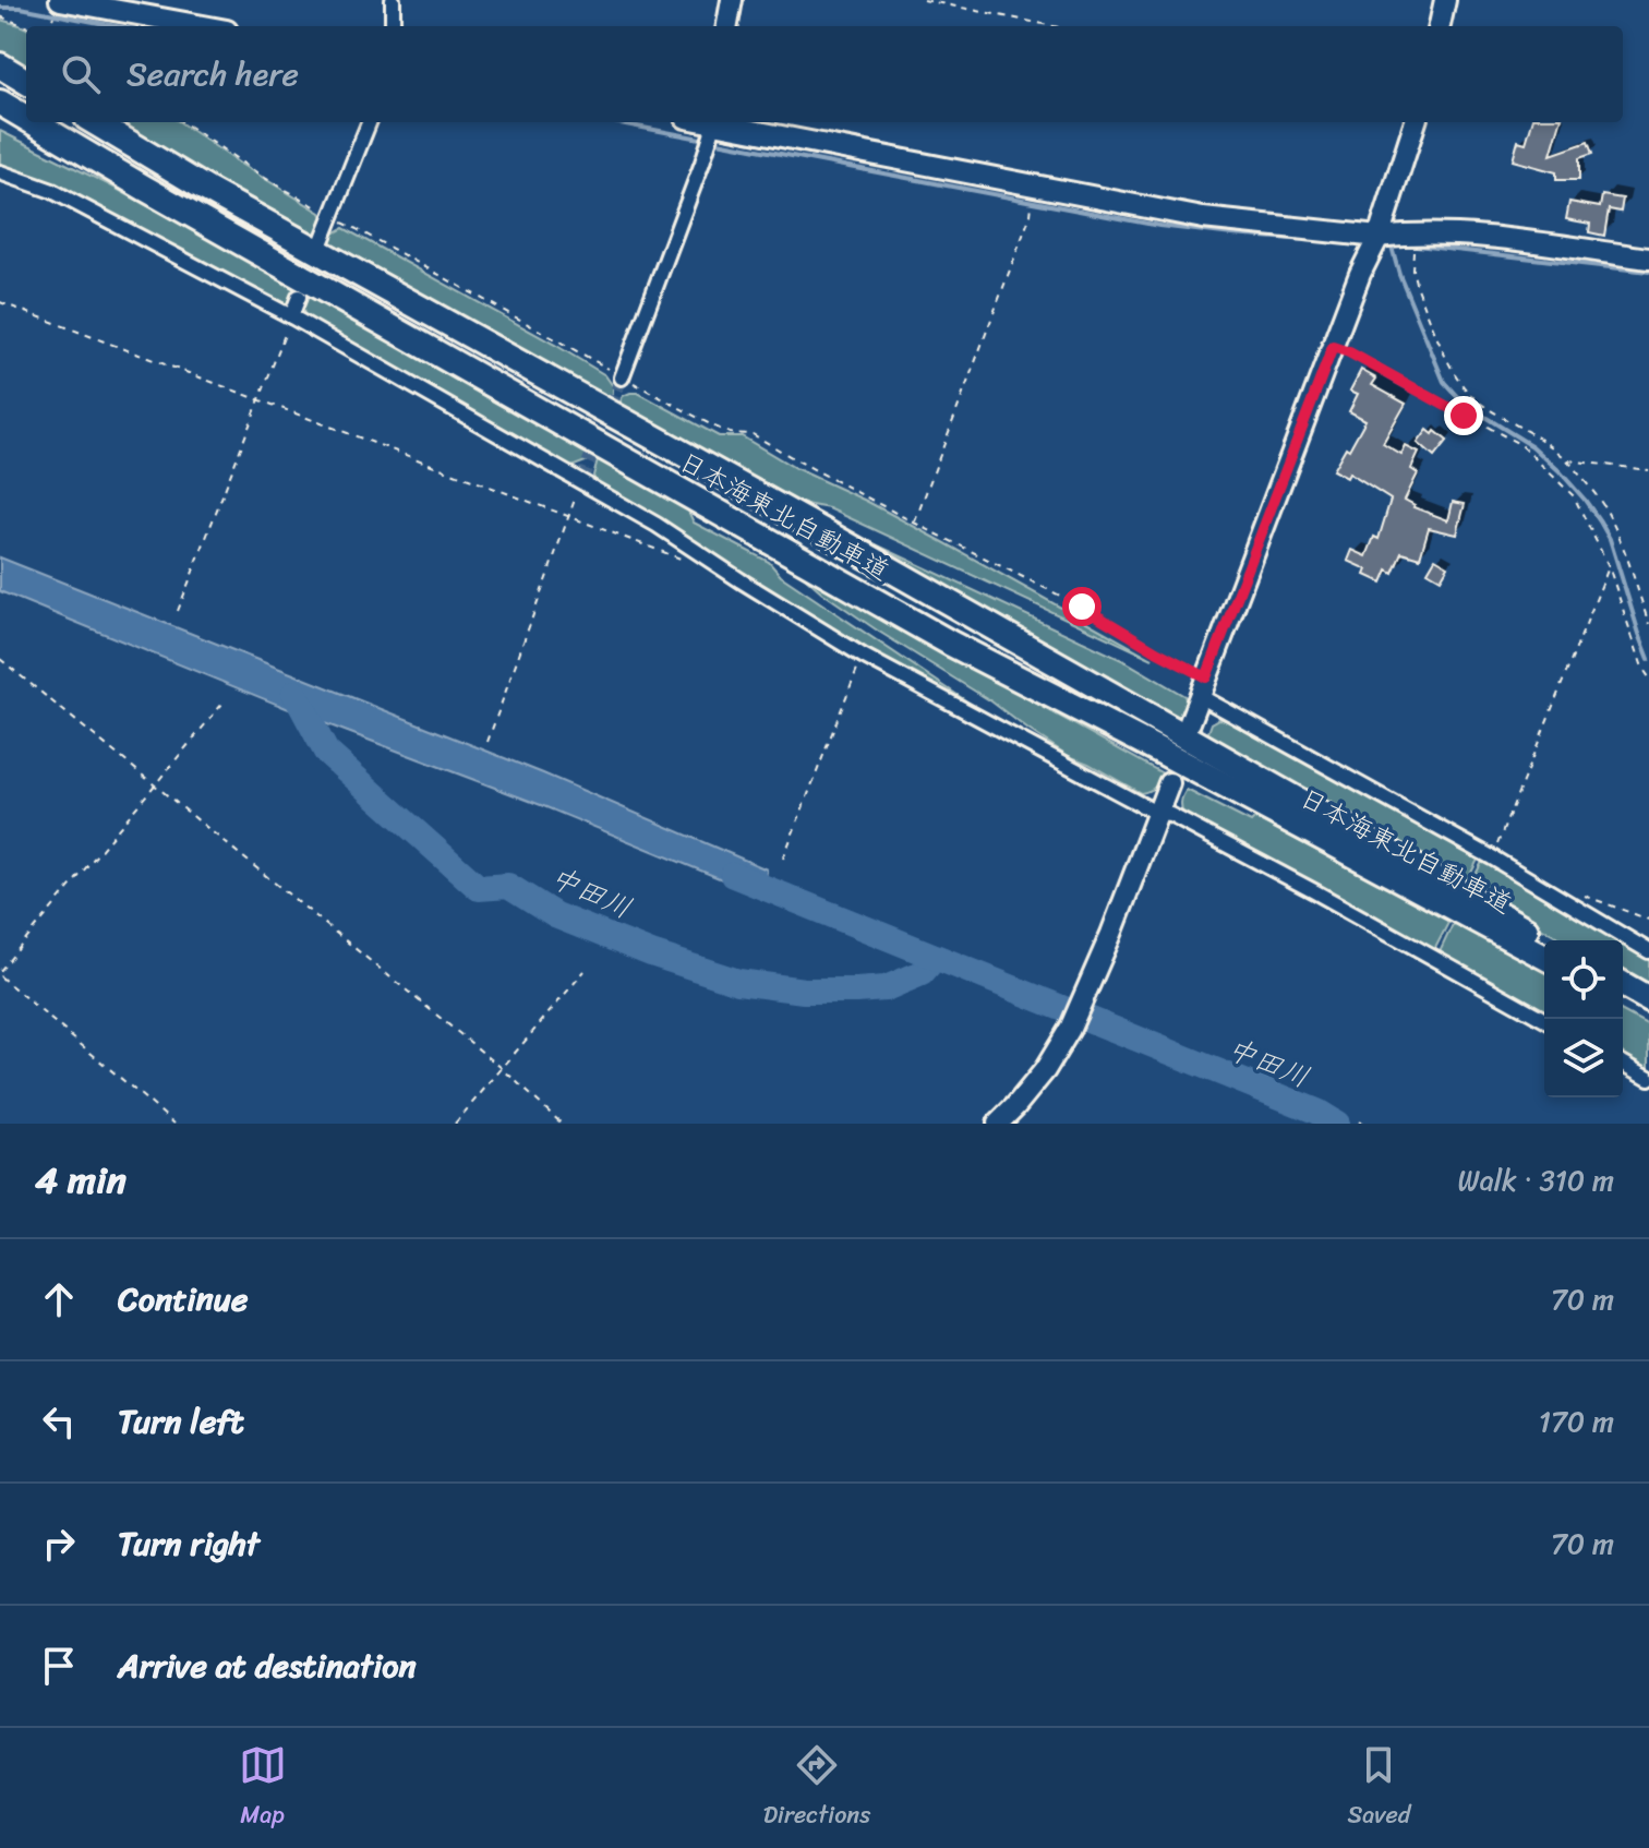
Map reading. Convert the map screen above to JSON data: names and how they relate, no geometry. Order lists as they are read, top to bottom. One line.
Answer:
{"streets":{"highway":["日本海東北自動車道"]},"water":["中田川"],"page":{"search":"Search here","heading":["4 min","Walk · 310 m"],"list":[["Continue","70 m"],["Turn left","170 m"],["Turn right","70 m"],"Arrive at destination"],"nav":["Map","Directions","Saved"]}}
